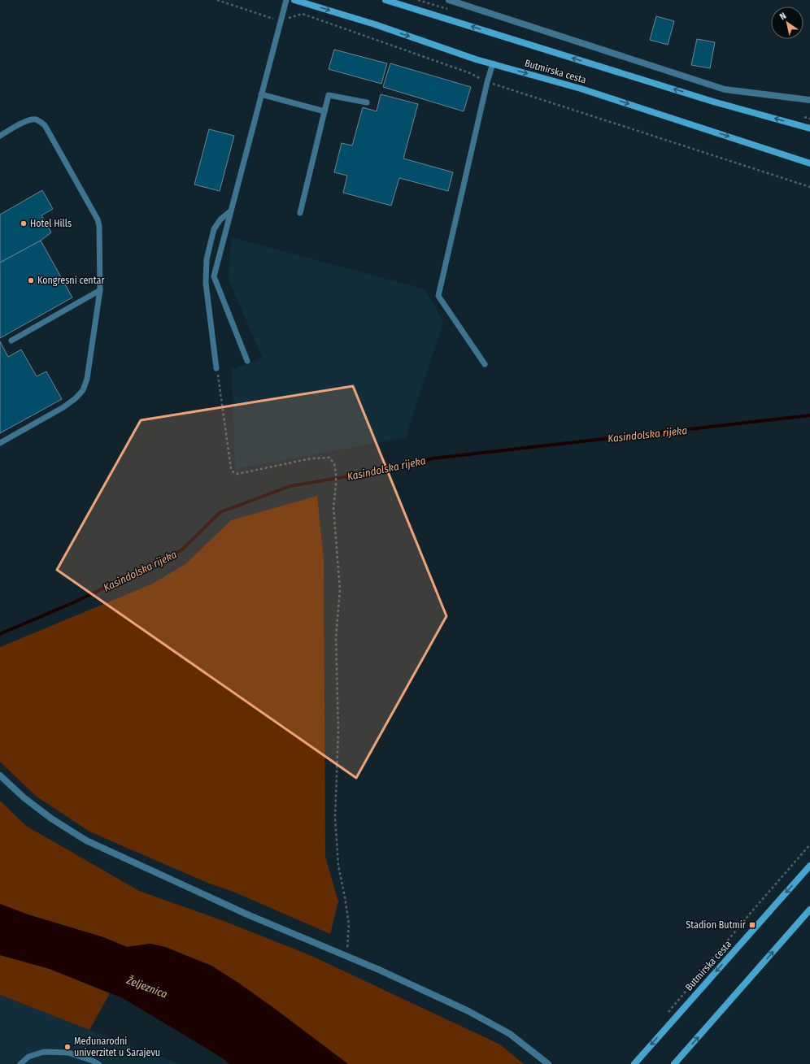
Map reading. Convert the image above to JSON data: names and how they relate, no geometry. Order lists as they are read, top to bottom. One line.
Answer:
{"streets":{"main road":["Butmirska cesta"]},"water":["Kasindolska rijeka","Željeznica"],"places":{"other":["Hotel Hills","Kongresni centar","Međunarodni univerzitet u Sarajevu"],"transit":["Stadion Butmir"]},"north":"top left"}
